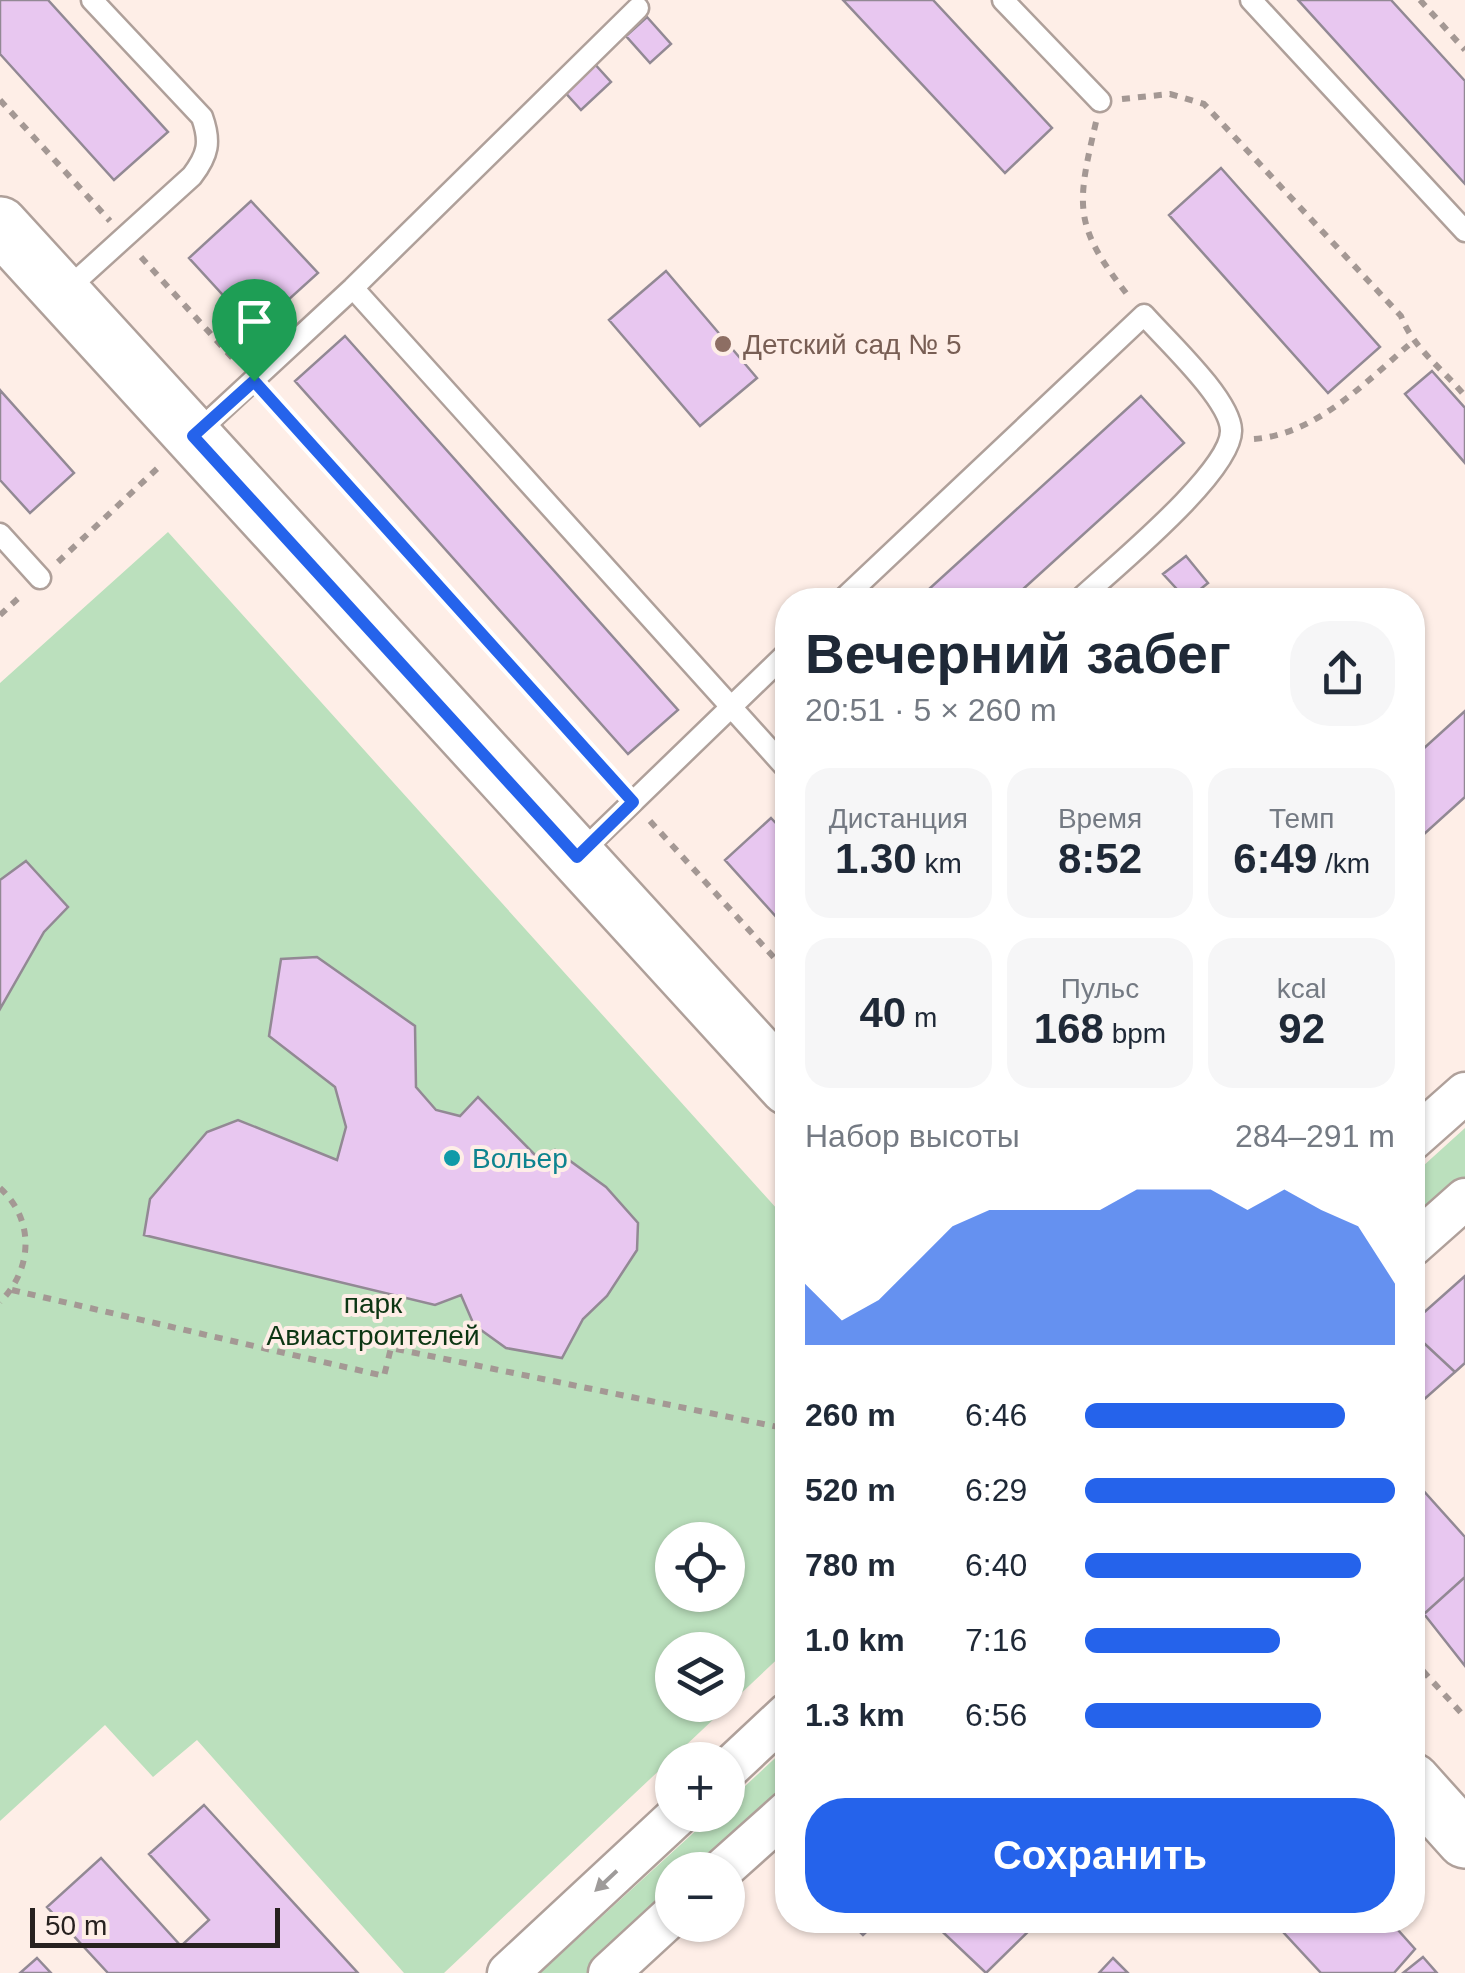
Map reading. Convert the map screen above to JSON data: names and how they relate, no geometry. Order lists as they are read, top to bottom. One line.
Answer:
{"parks":["парк Авиастроителей"],"places":["Детский сад № 5","Вольер"],"scale_bar":"50 m","page":{"heading":["Вечерний забег","20:51 · 5 × 260 m"],"stats":[["Дистанция","1.30 km"],["Время","8:52"],["Темп","6:49 /km"],["40 m"],["Пульс","168 bpm"],["kcal","92"]],"chart":["Набор высоты","284–291 m"],"list":[{"name":"260 m","note":"6:46"},{"name":"520 m","note":"6:29"},{"name":"780 m","note":"6:40"},{"name":"1.0 km","note":"7:16"},{"name":"1.3 km","note":"6:56"}],"map_buttons":["+","−"],"buttons":"Сохранить","scale":"50 m"}}
